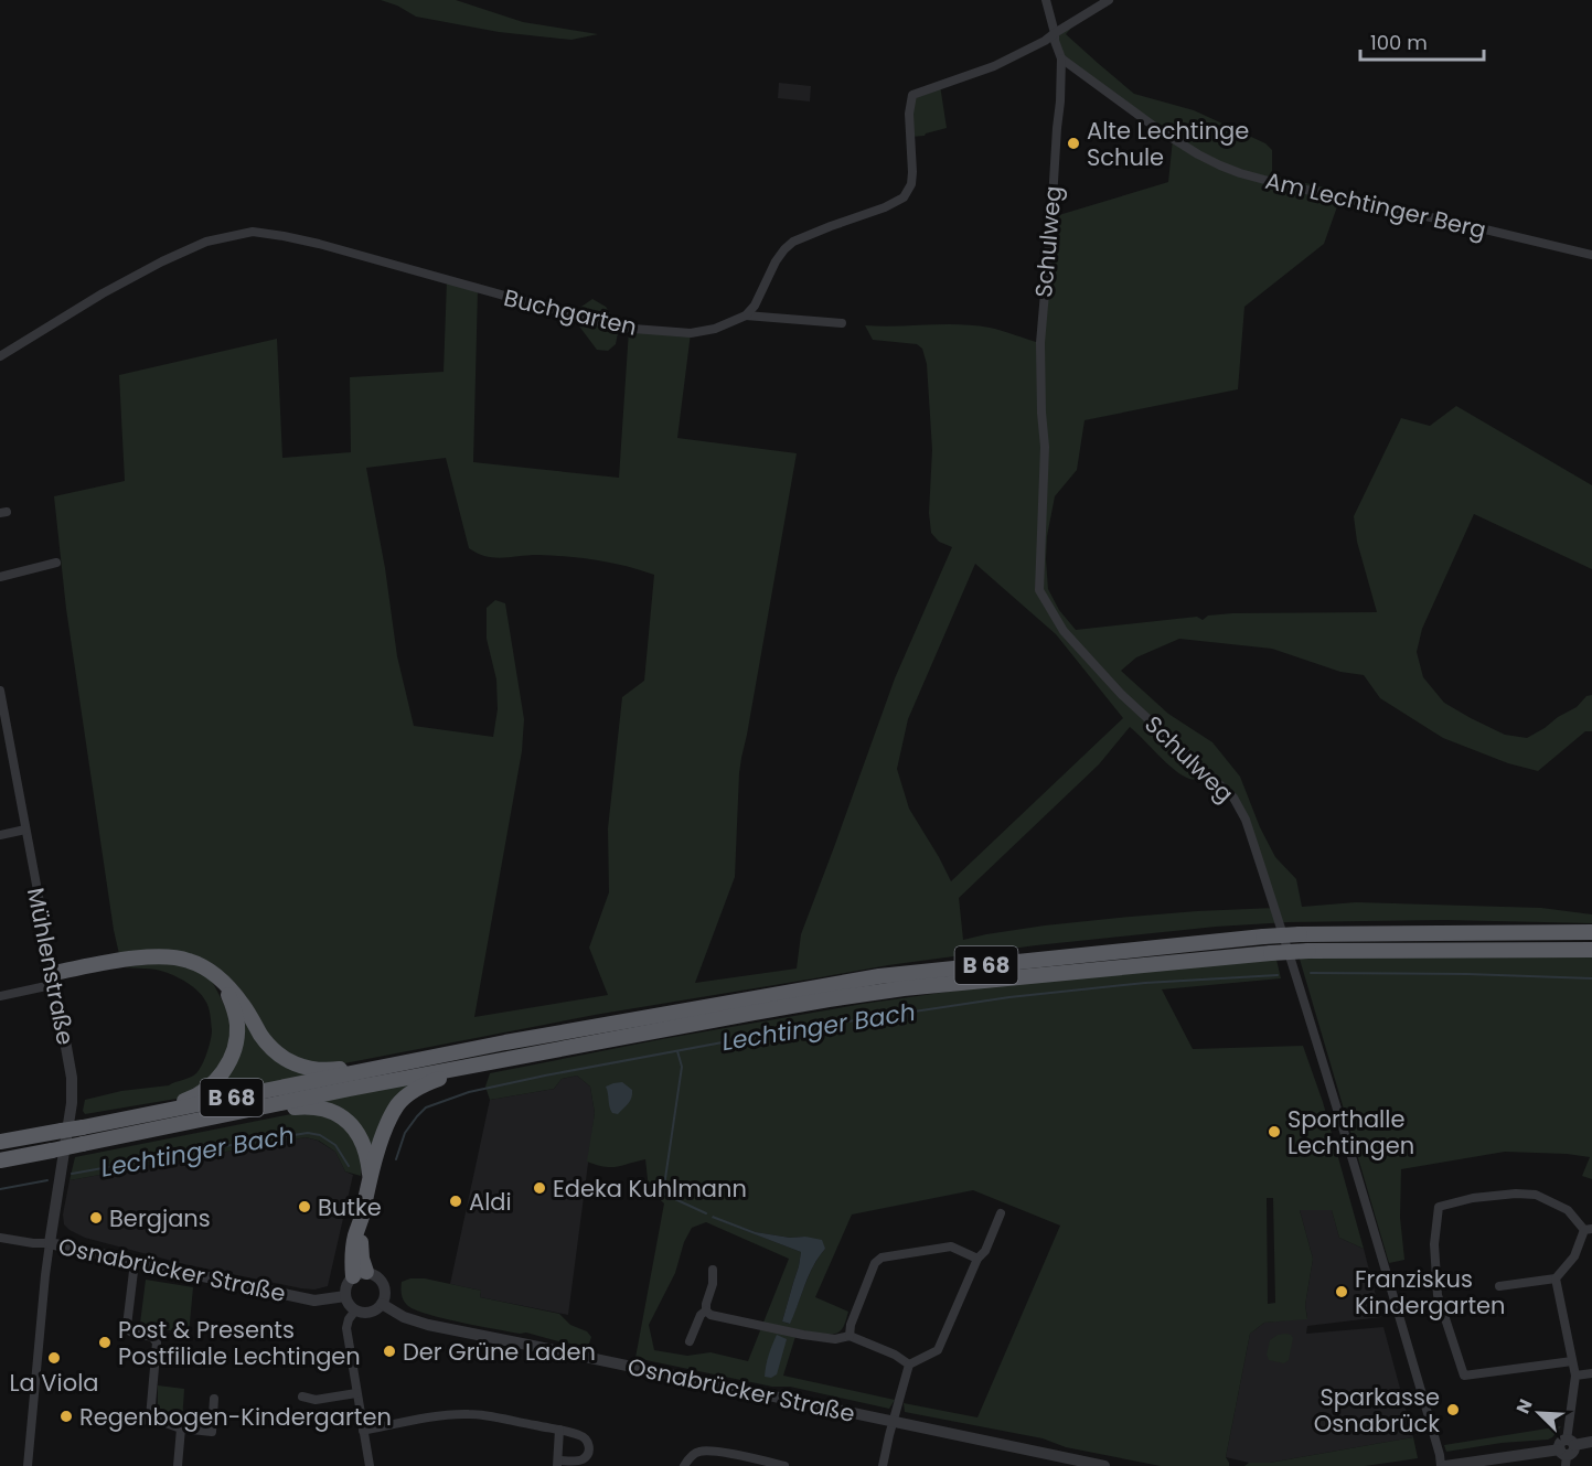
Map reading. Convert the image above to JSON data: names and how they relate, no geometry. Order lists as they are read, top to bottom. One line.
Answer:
{"streets":{"highway":["B 68"],"street":["Am Lechtinger Berg","Schulweg","Buchgarten","Mühlenstraße","Osnabrücker Straße"]},"crossings":[["Am Lechtinger Berg","Schulweg"],["Mühlenstraße","Osnabrücker Straße"]],"water":["Lechtinger Bach"],"places":["Alte Lechtinge Schule","Sporthalle Lechtingen","Edeka Kuhlmann","Aldi","Butke","Bergjans","Franziskus Kindergarten","Post & Presents Postfiliale Lechtingen","Der Grüne Laden","La Viola","Sparkasse Osnabrück","Regenbogen-Kindergarten"],"scale_bar":"100 m","north":"top left"}
